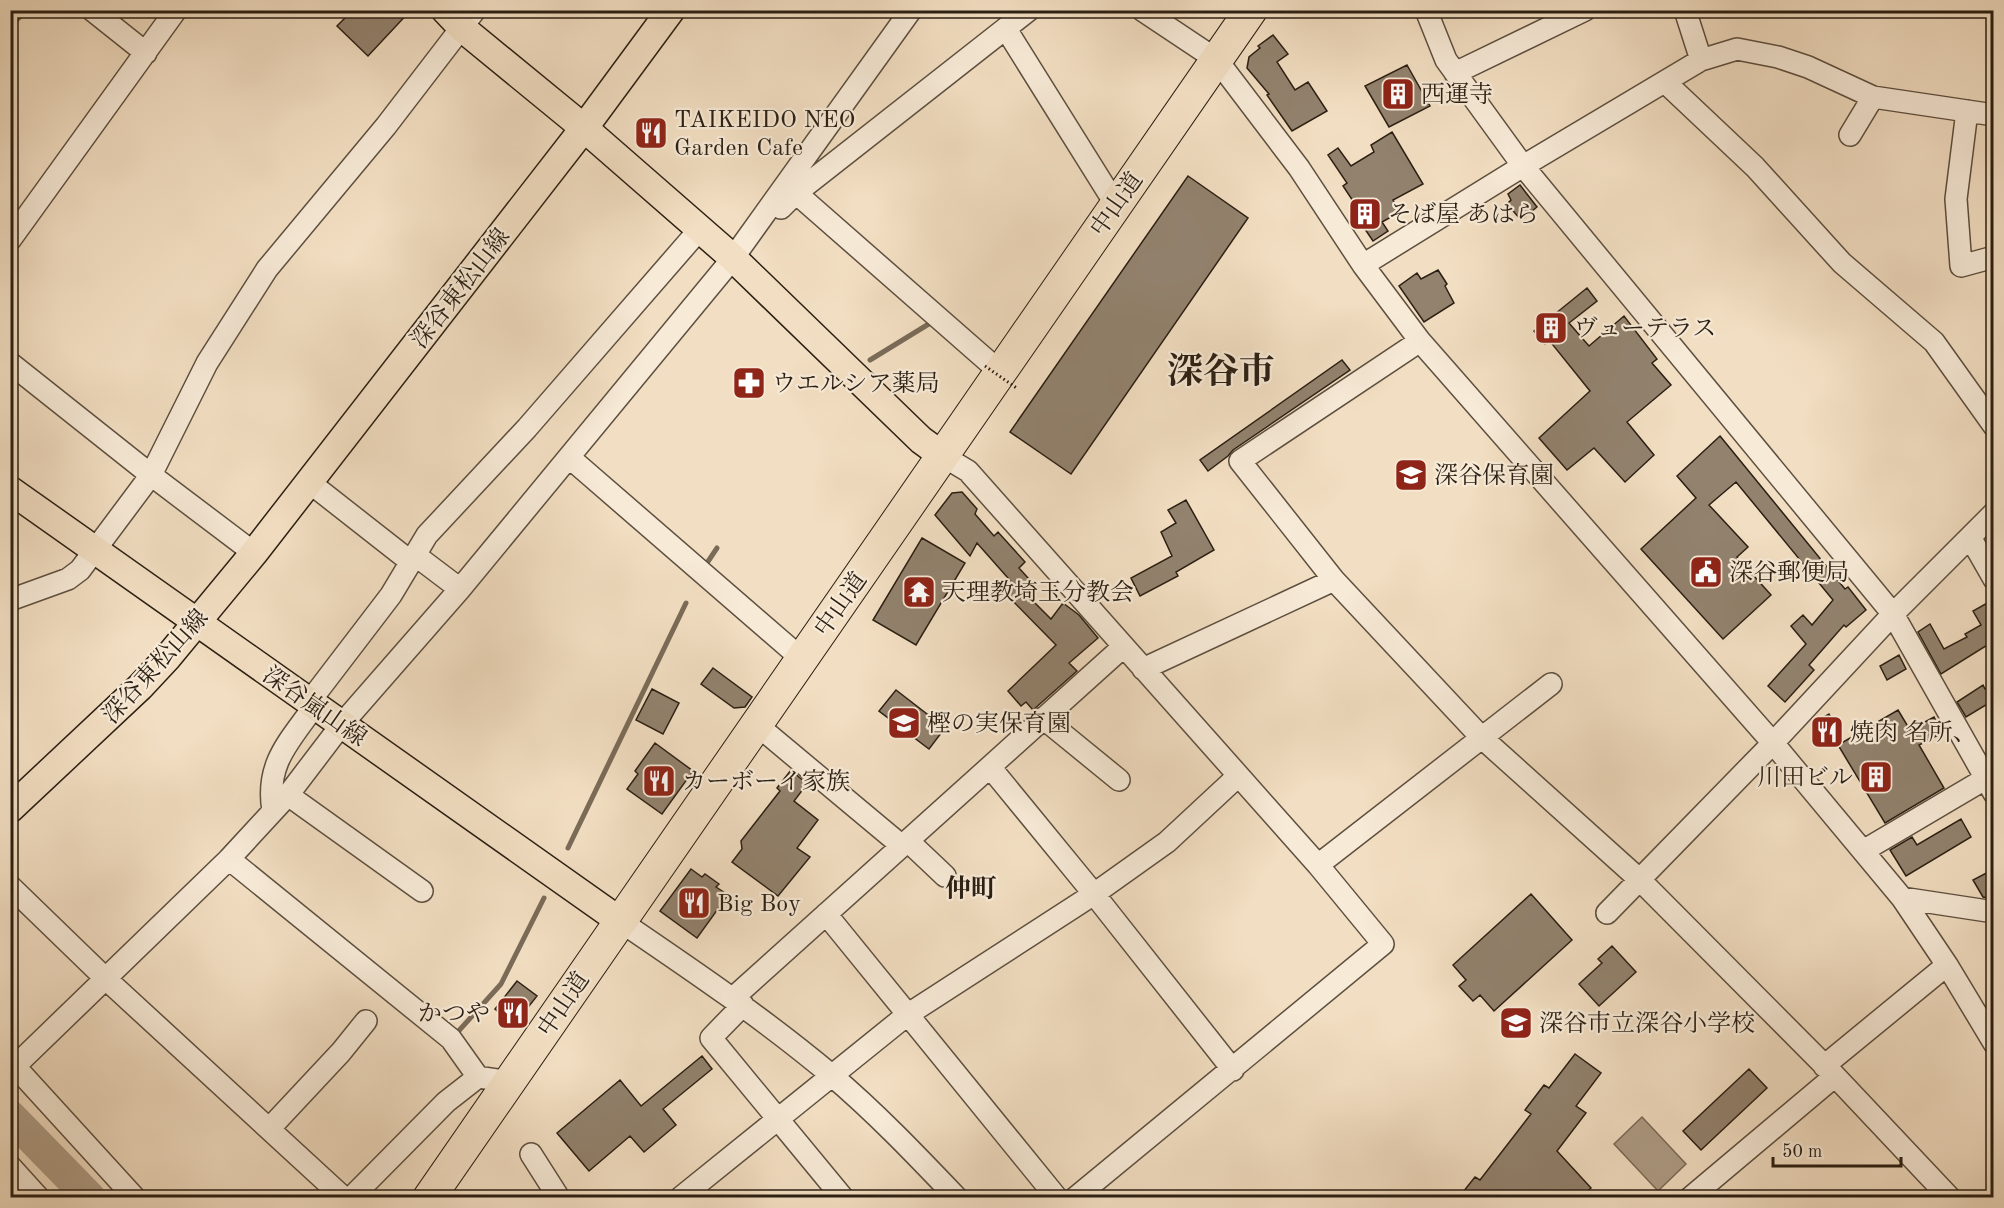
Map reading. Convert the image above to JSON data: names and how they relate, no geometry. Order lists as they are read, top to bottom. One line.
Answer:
{"streets":{"highway":["中山道"],"main road":["深谷東松山線","深谷嵐山線"]},"crossings":[["中山道","深谷嵐山線"],["深谷東松山線","深谷嵐山線"]],"districts":["深谷市","仲町"],"places":{"building":["西運寺","そば屋 あはら","ヴューテラス","川田ビル"],"restaurant":["TAIKEIDO NEO Garden Cafe","焼肉 名所、","カーボーイ家族","Big Boy","かつや"],"pharmacy":["ウエルシア薬局"],"school or university":["深谷保育園","樫の実保育園","深谷市立深谷小学校"],"public building":["深谷郵便局"],"temple":["天理教埼玉分教会"]},"scale_bar":"50 m"}
